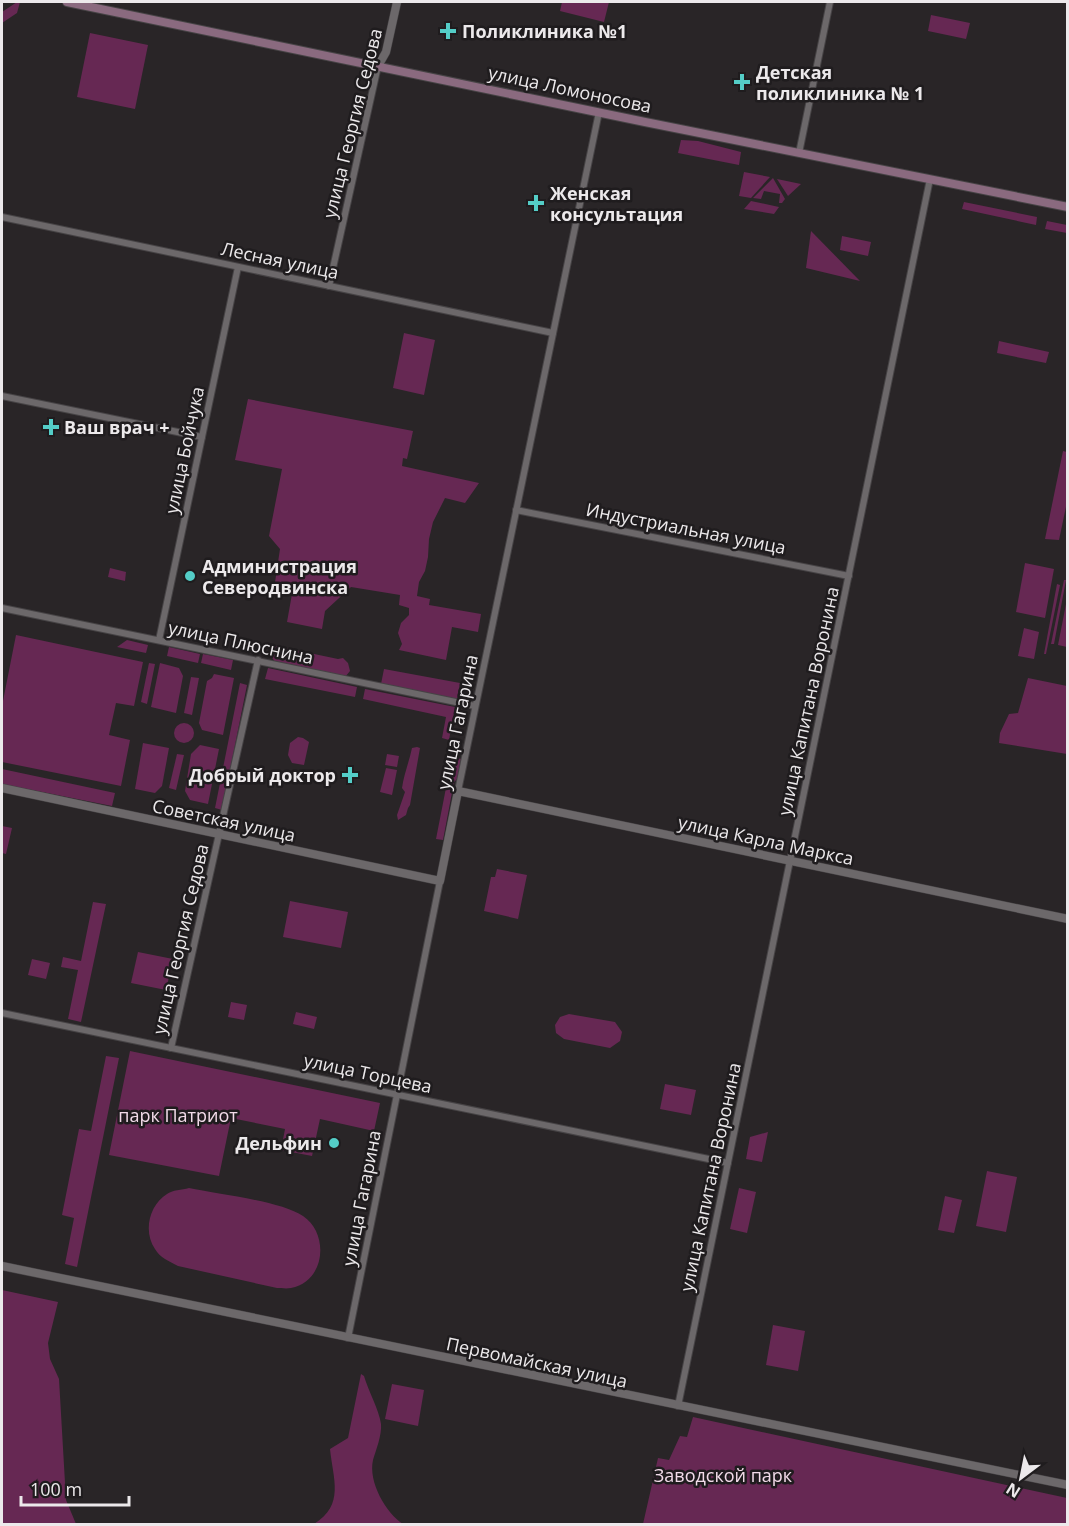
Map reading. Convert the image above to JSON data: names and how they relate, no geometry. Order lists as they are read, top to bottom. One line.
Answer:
{"streets":{"main road":["улица Ломоносова"],"street":["улица Георгия Седова","Лесная улица","улица Бойчука","Индустриальная улица","улица Плюснина","улица Капитана Воронина","улица Гагарина","Советская улица","улица Карла Маркса","улица Торцева","Первомайская улица"]},"crossings":[["улица Ломоносова","улица Георгия Седова"],["улица Ломоносова","улица Капитана Воронина"],["улица Ломоносова","улица Гагарина"],["улица Георгия Седова","Лесная улица"],["улица Георгия Седова","улица Плюснина"],["улица Георгия Седова","Советская улица"],["улица Георгия Седова","улица Торцева"],["Лесная улица","улица Бойчука"],["Лесная улица","улица Гагарина"],["улица Бойчука","улица Плюснина"],["Индустриальная улица","улица Капитана Воронина"],["Индустриальная улица","улица Гагарина"],["улица Плюснина","улица Гагарина"],["улица Капитана Воронина","улица Карла Маркса"],["улица Капитана Воронина","улица Торцева"],["улица Капитана Воронина","Первомайская улица"],["улица Гагарина","Советская улица"],["улица Гагарина","улица Карла Маркса"],["улица Гагарина","улица Торцева"],["улица Гагарина","Первомайская улица"]],"parks":["парк Патриот","Заводской парк"],"places":{"health":["Поликлиника №1","Детская поликлиника № 1","Женская консультация","Ваш врач +","Добрый доктор"],"other":["Администрация Северодвинска","Дельфин"]},"scale_bar":"100 m","north":"bottom left"}
